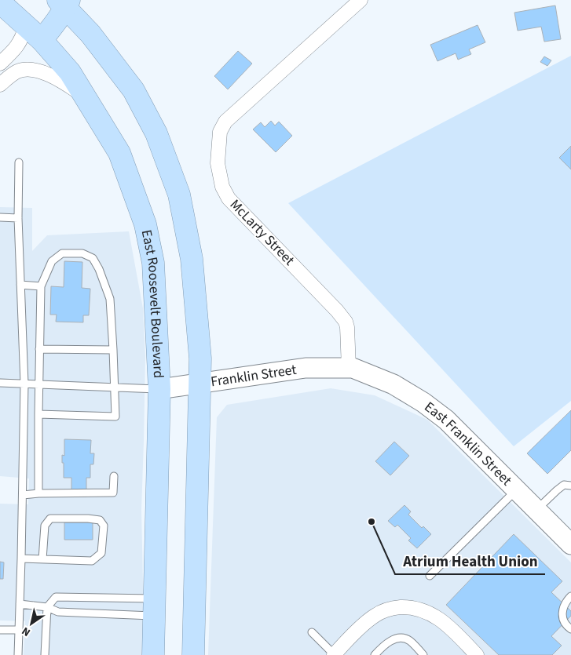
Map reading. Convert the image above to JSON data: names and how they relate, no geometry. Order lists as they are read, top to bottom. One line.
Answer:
{"streets":{"highway":["East Roosevelt Boulevard"],"main road":["Franklin Street","East Franklin Street"],"street":["McLarty Street"]},"crossings":[["McLarty Street","Franklin Street"],["McLarty Street","East Franklin Street"],["East Roosevelt Boulevard","Franklin Street"],["Franklin Street","East Franklin Street"]],"places":["Atrium Health Union"],"north":"bottom left"}
